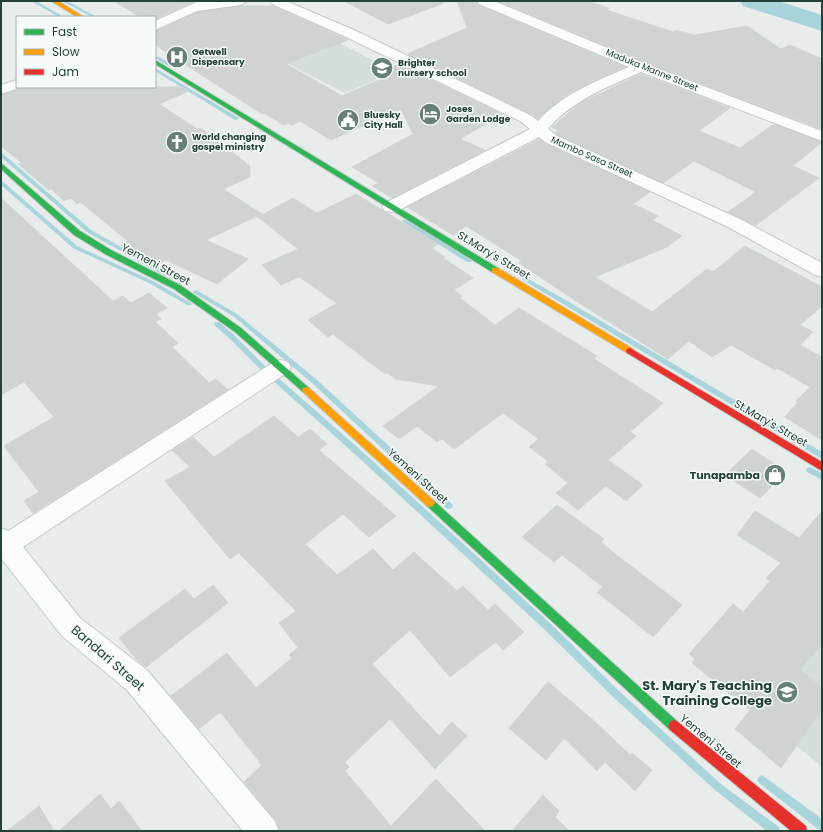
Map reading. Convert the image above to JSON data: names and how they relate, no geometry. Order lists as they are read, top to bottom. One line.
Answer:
{"streets":{"street":["Maduka Manne Street","Mambo Sasa Street","St.Mary's Street","Yemeni Street","Bandari Street"]},"places":{"hospital":["Getwell Dispensary"],"school or university":["Brighter nursery school","St. Mary's Teaching Training College"],"hotel":["Joses Garden Lodge"],"public building":["Bluesky City Hall"],"church":["World changing gospel ministry"],"shop":["Tunapamba"]},"legend":["Fast","Slow","Jam"]}
